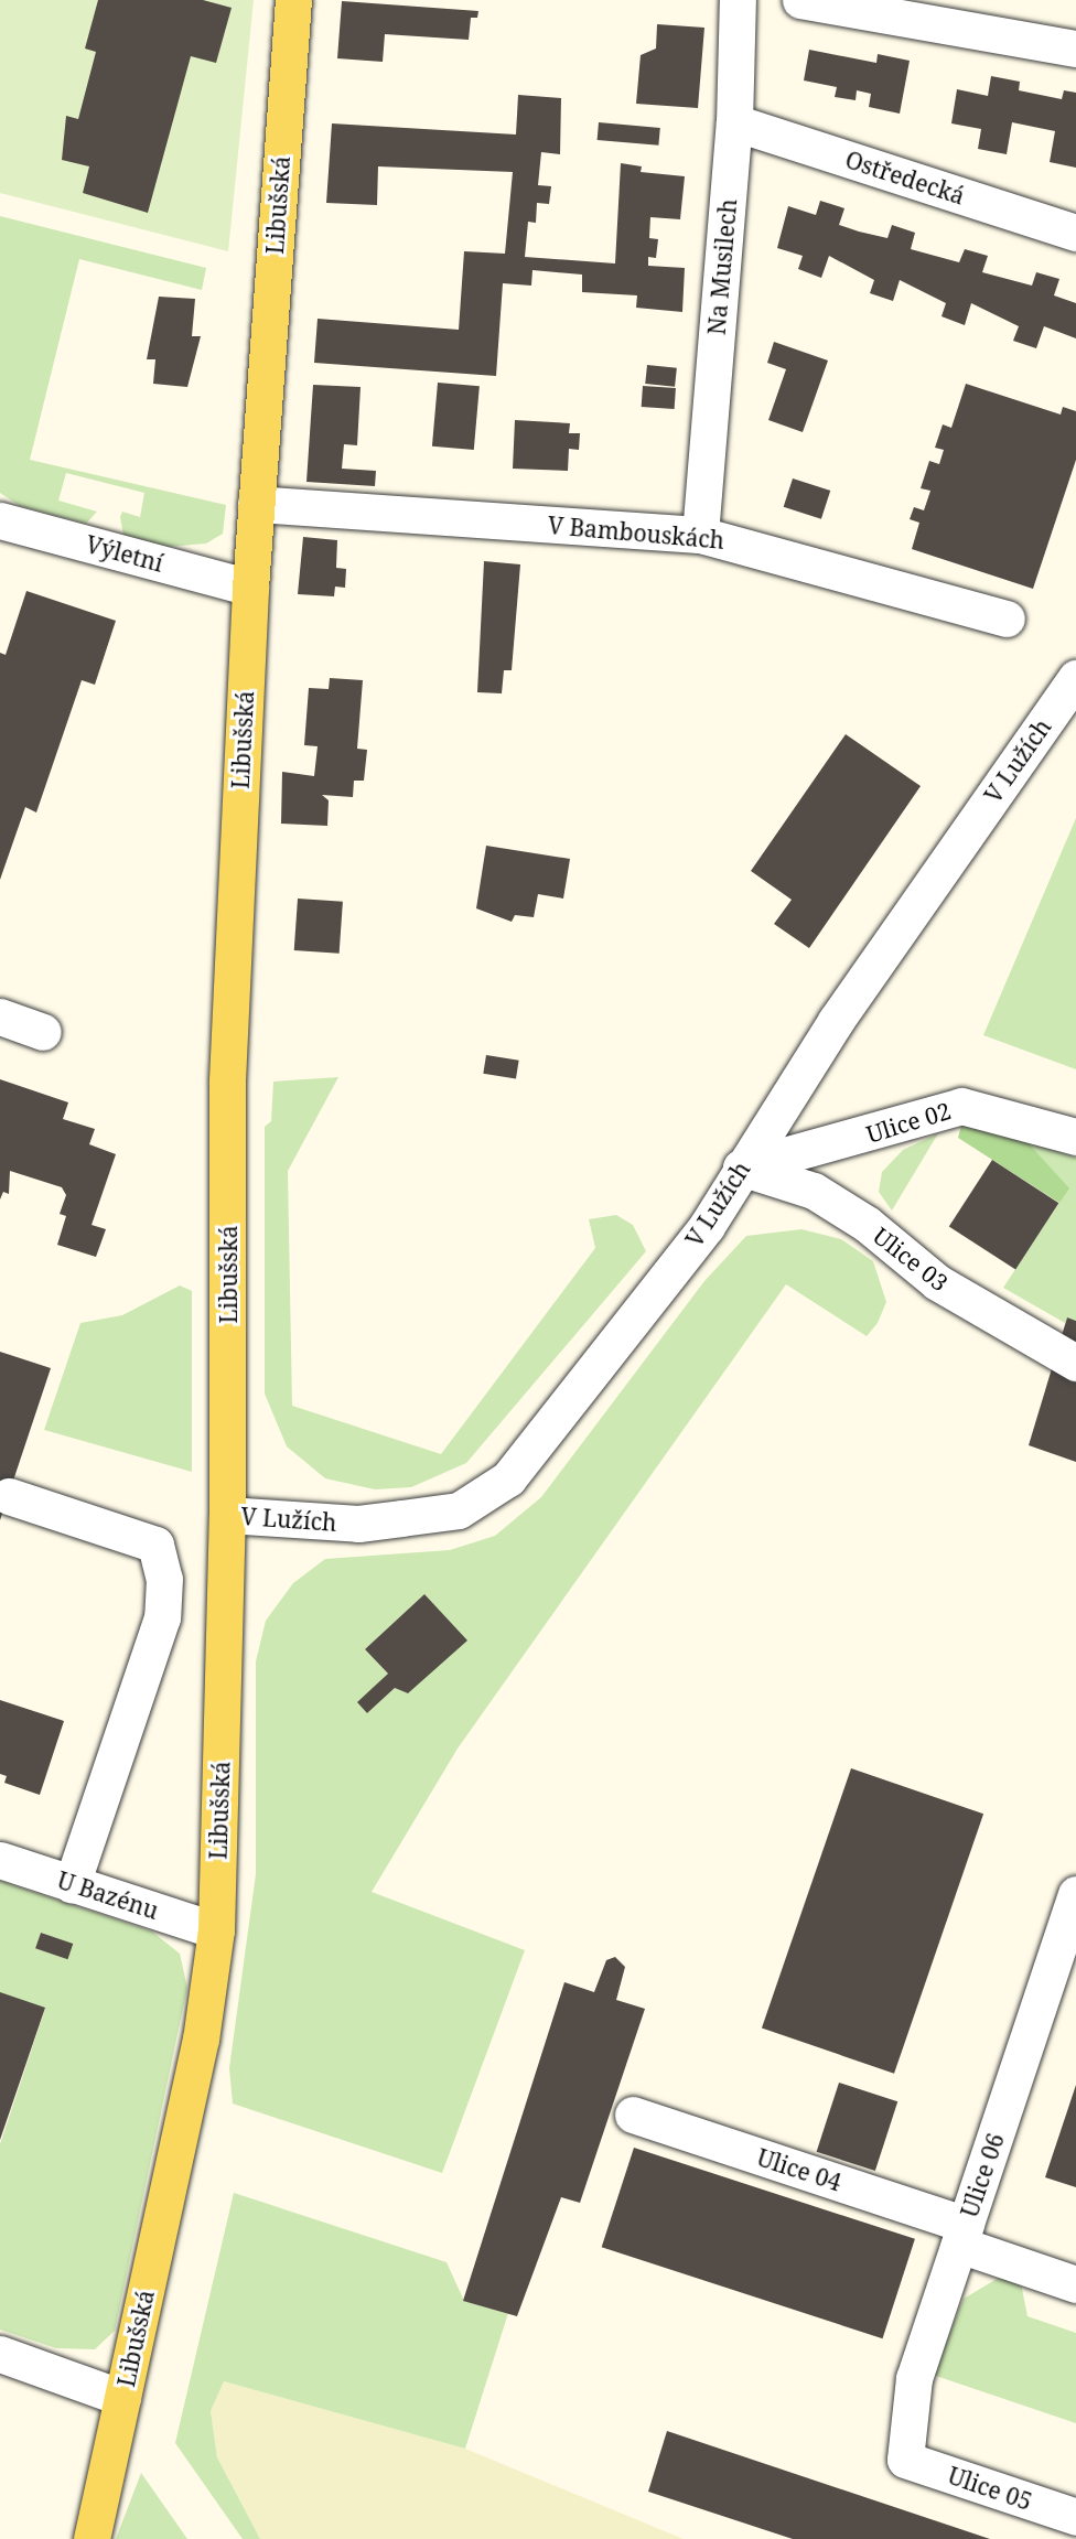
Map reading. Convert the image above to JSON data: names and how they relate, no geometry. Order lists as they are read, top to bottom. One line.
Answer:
{"streets":{"main road":["Libušská"],"street":["Ostředecká","Na Musilech","V Bambouskách","Výletní","V Lužích","Ulice 02","Ulice 03","U Bazénu","Ulice 04","Ulice 06","Ulice 05"]},"crossings":[["Ostředecká","Na Musilech"],["Libušská","V Bambouskách"],["Libušská","Výletní"],["Libušská","V Lužích"],["Libušská","U Bazénu"],["Na Musilech","V Bambouskách"],["V Lužích","Ulice 02"],["V Lužích","Ulice 03"],["Ulice 02","Ulice 03"],["Ulice 04","Ulice 06"],["Ulice 06","Ulice 05"]]}
